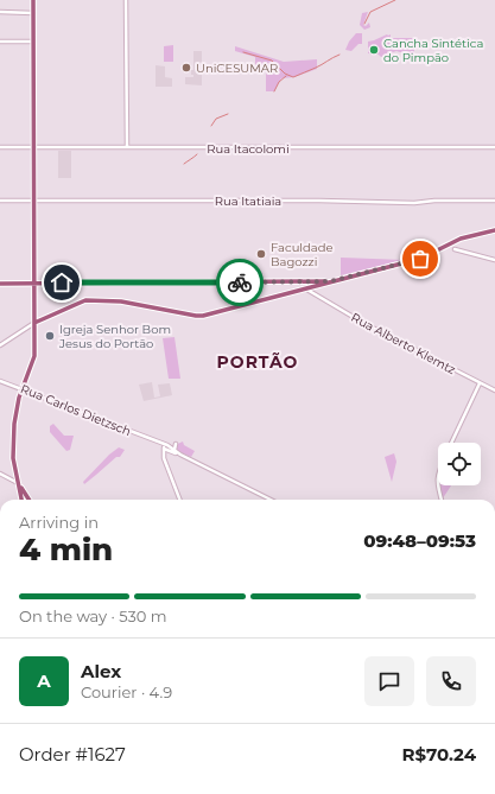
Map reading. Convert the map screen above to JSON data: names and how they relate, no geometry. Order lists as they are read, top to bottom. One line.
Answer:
{"streets":{"street":["Rua Itacolomi","Rua Itatiaia","Rua Alberto Klemtz","Rua Carlos Dietzsch"]},"districts":["PORTÃO"],"places":["Cancha Sintética do Pimpão","UniCESUMAR","Faculdade Bagozzi","Igreja Senhor Bom Jesus do Portão"],"page":{"heading":["4 min","Arriving in","09:48–09:53"],"panel":["Alex","Courier · 4.9","Order #1627","R$70.24"],"bar":"On the way · 530 m","round":"A"}}
